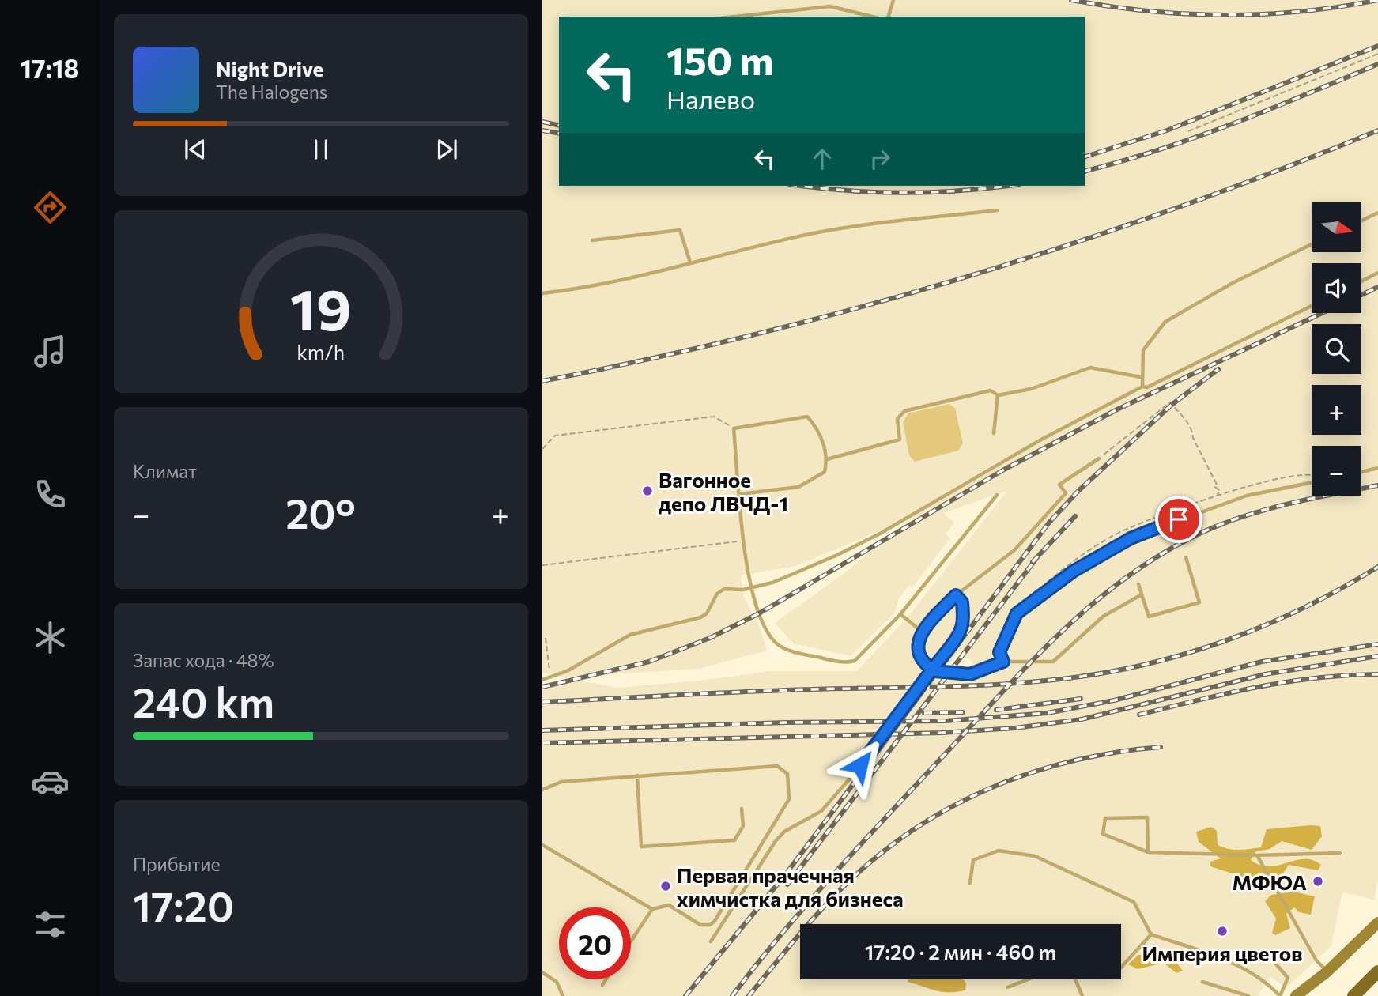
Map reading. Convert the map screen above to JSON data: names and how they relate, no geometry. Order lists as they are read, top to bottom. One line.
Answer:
{"places":["Вагонное депо ЛВЧД-1","МФЮА","Первая прачечная химчистка для бизнеса","Империя цветов"],"north":"right","page":{"tabs":"17:18","turn":["150 m","Налево"],"song":["Night Drive","The Halogens"],"map_buttons":["+","−"],"tile":["Климат",["Запас хода · 48%","240 km"],["Прибытие","17:20"]],"heat":["−","20°","+"],"limit":"20","trip":"17:20 · 2 мин · 460 m","gauge":["19","km/h"]}}
